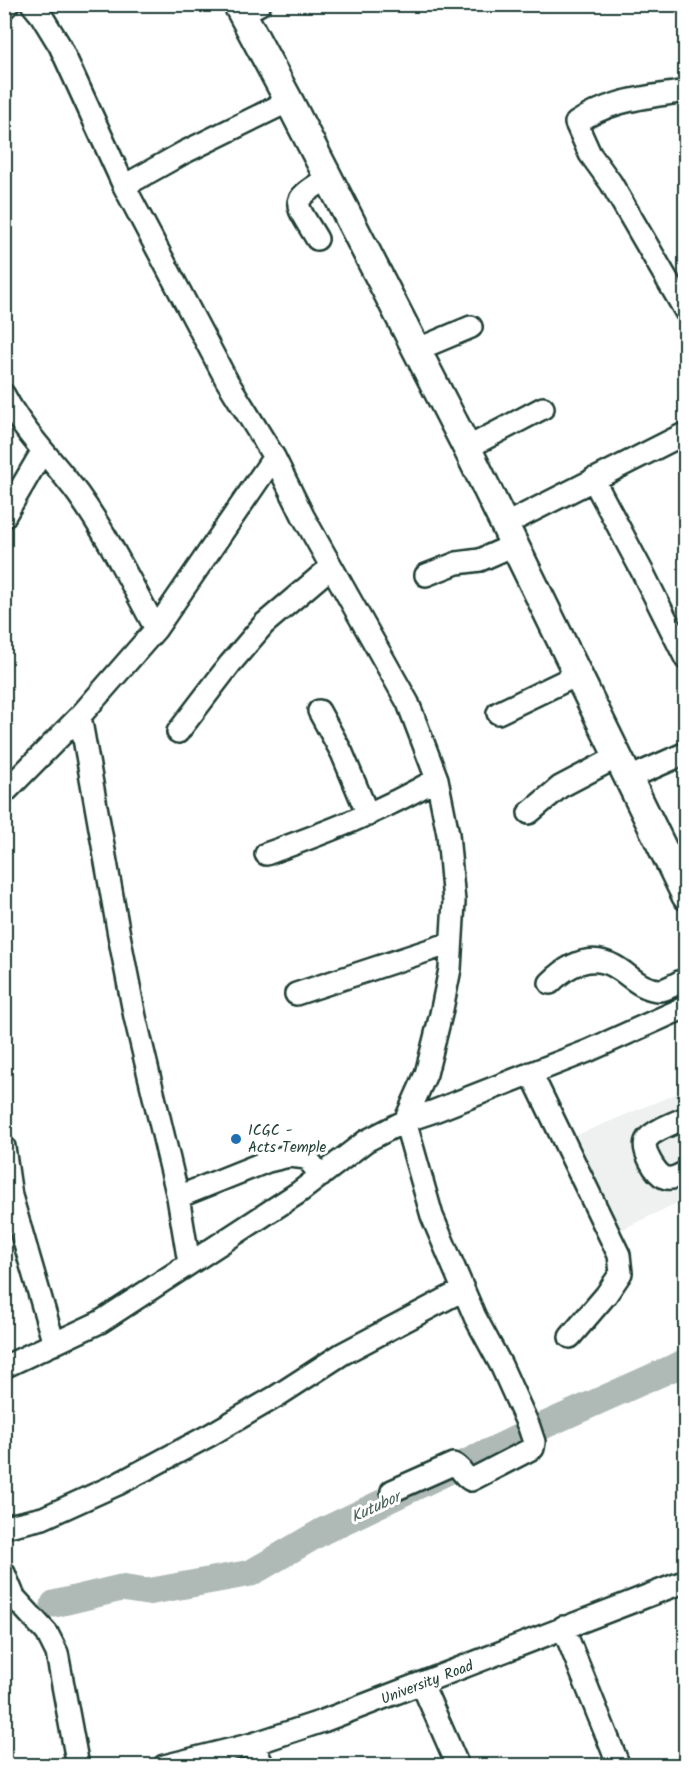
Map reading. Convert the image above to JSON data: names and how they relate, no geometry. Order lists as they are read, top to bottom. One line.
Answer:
{"streets":{"street":["University Road"]},"water":["Kutubor"],"places":["ICGC - Acts Temple"]}
